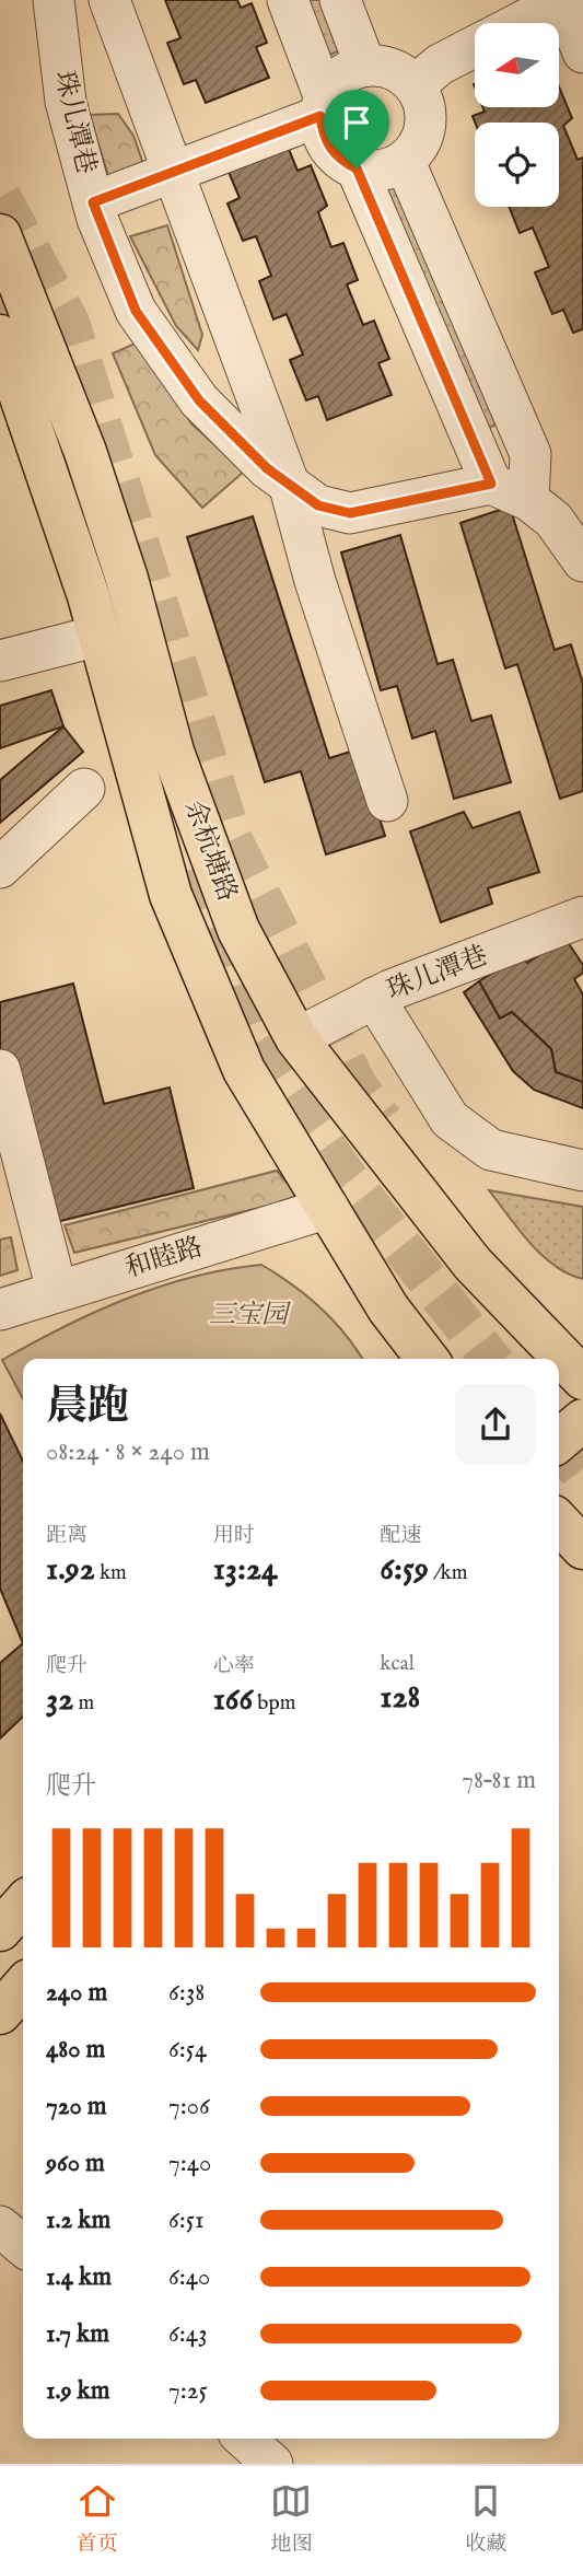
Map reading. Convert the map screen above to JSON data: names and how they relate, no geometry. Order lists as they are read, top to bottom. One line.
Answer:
{"streets":{"main road":["余杭塘路"],"street":["珠儿潭巷","和睦路"]},"crossings":[["珠儿潭巷","余杭塘路"],["余杭塘路","和睦路"]],"parks":["三宝园"],"north":"left","page":{"heading":["晨跑","08:24 · 8 × 240 m"],"stats":[["距离","1.92 km"],["用时","13:24"],["配速","6:59 /km"],["爬升","32 m"],["心率","166 bpm"],["kcal","128"]],"chart":["爬升","78–81 m"],"list":[{"name":"240 m","note":"6:38"},{"name":"480 m","note":"6:54"},{"name":"720 m","note":"7:06"},{"name":"960 m","note":"7:40"},{"name":"1.2 km","note":"6:51"},{"name":"1.4 km","note":"6:40"},{"name":"1.7 km","note":"6:43"},{"name":"1.9 km","note":"7:25"}],"tabs":["首页","地图","收藏"]}}
